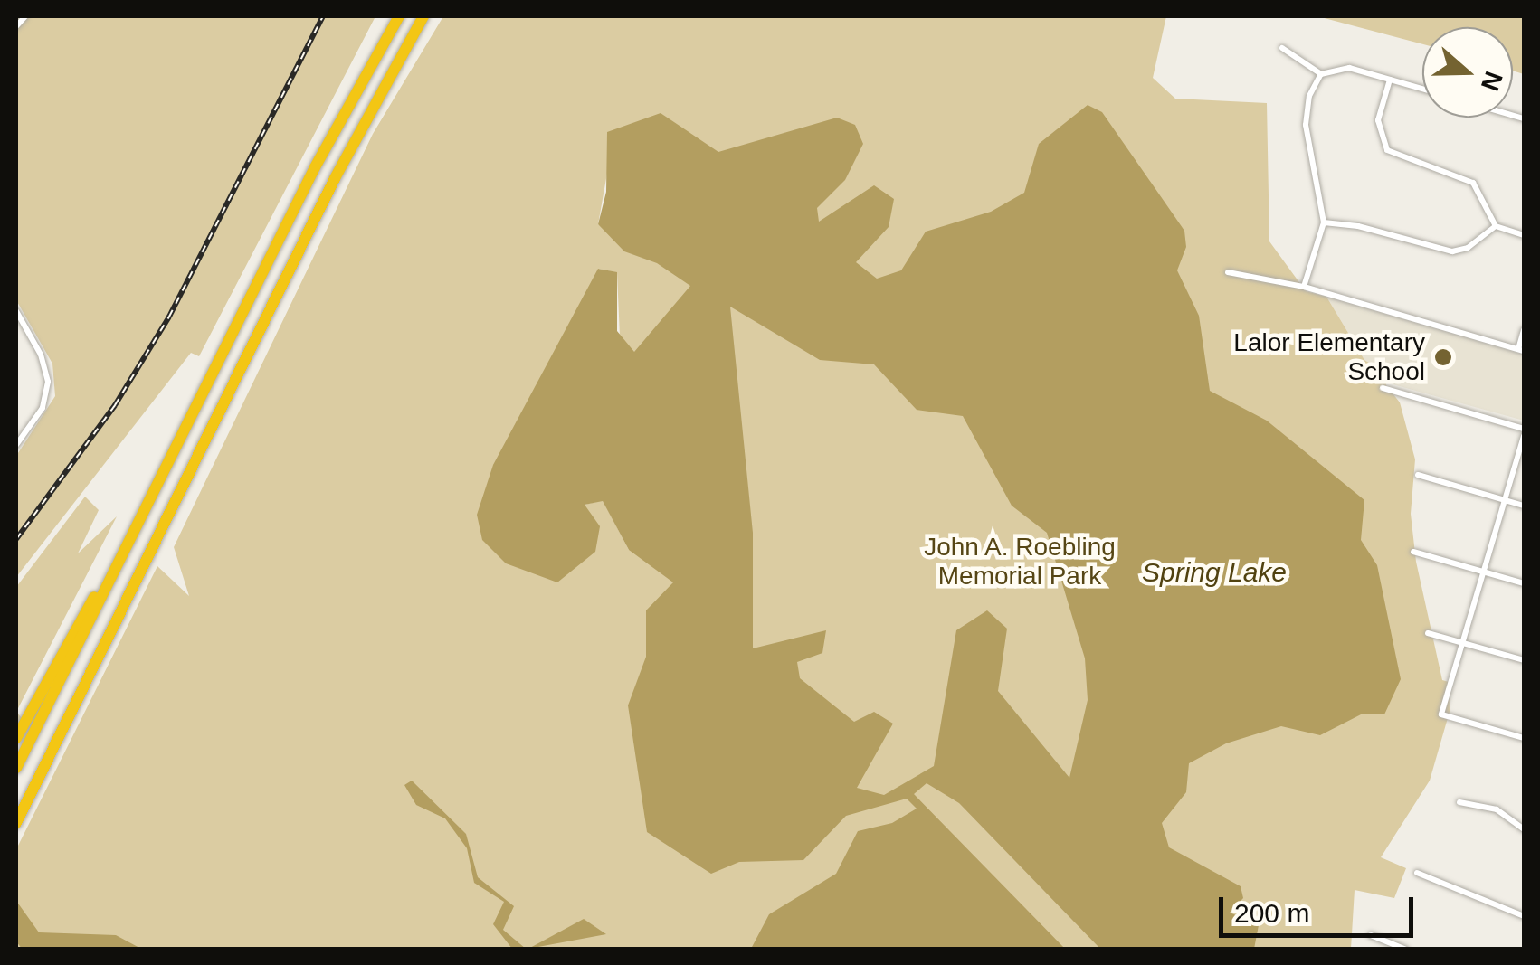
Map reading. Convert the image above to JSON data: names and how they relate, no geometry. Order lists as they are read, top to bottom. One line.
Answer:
{"water":["Spring Lake"],"parks":["John A. Roebling Memorial Park"],"places":["Lalor Elementary School"],"scale_bar":"200 m","north":"right"}
